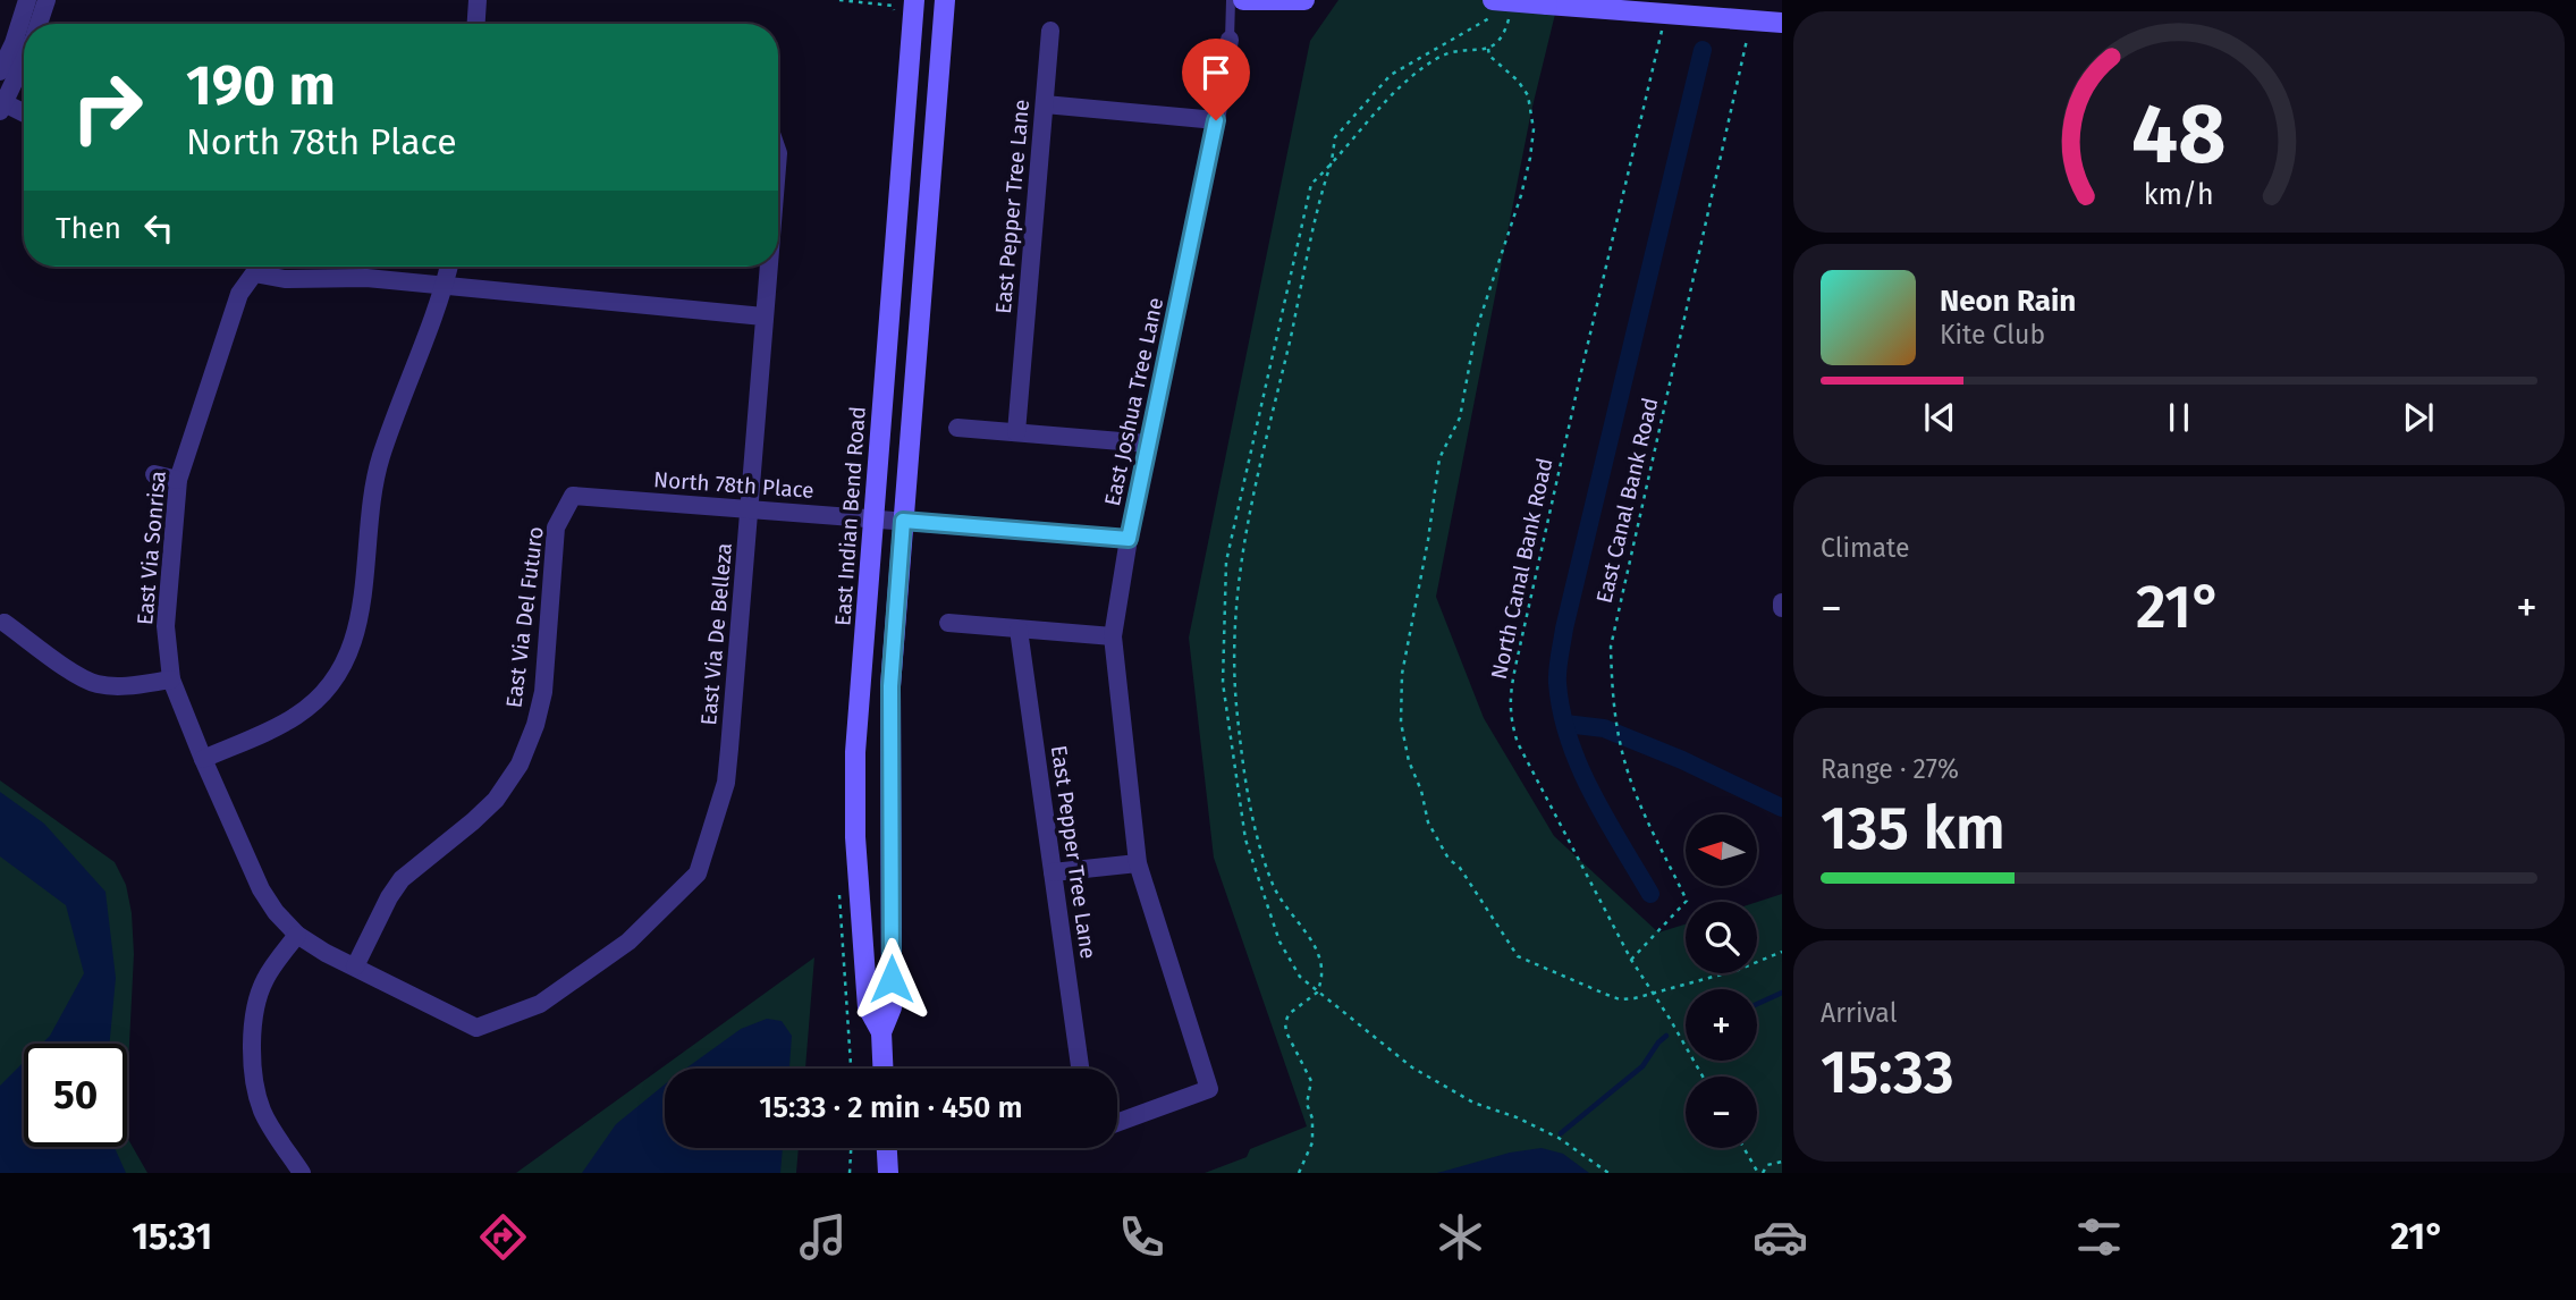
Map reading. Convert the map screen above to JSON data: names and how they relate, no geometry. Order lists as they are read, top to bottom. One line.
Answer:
{"streets":{"main road":["East Indian Bend Road"],"street":["East Pepper Tree Lane","East Joshua Tree Lane","North 78th Place","East Via Sonrisa","East Via Del Futuro","East Via De Belleza"],"path":["East Canal Bank Road","North Canal Bank Road"]},"crossings":[["East Joshua Tree Lane","North 78th Place"],["North 78th Place","East Indian Bend Road"],["North 78th Place","East Via Del Futuro"],["North 78th Place","East Via De Belleza"],["East Canal Bank Road","North Canal Bank Road"],["East Via Sonrisa","East Via Del Futuro"],["East Via Sonrisa","East Via De Belleza"],["East Via Del Futuro","East Via De Belleza"]],"north":"left","page":{"turn":["190 m","North 78th Place"],"then":"Then","song":["Neon Rain","Kite Club"],"tile":["Climate",["Range · 27%","135 km"],["Arrival","15:33"]],"heat":["−","21°","+"],"map_buttons":["+","−"],"limit":"50","trip":"15:33 · 2 min · 450 m","tabs":["15:31","21°"],"gauge":["48","km/h"]}}
